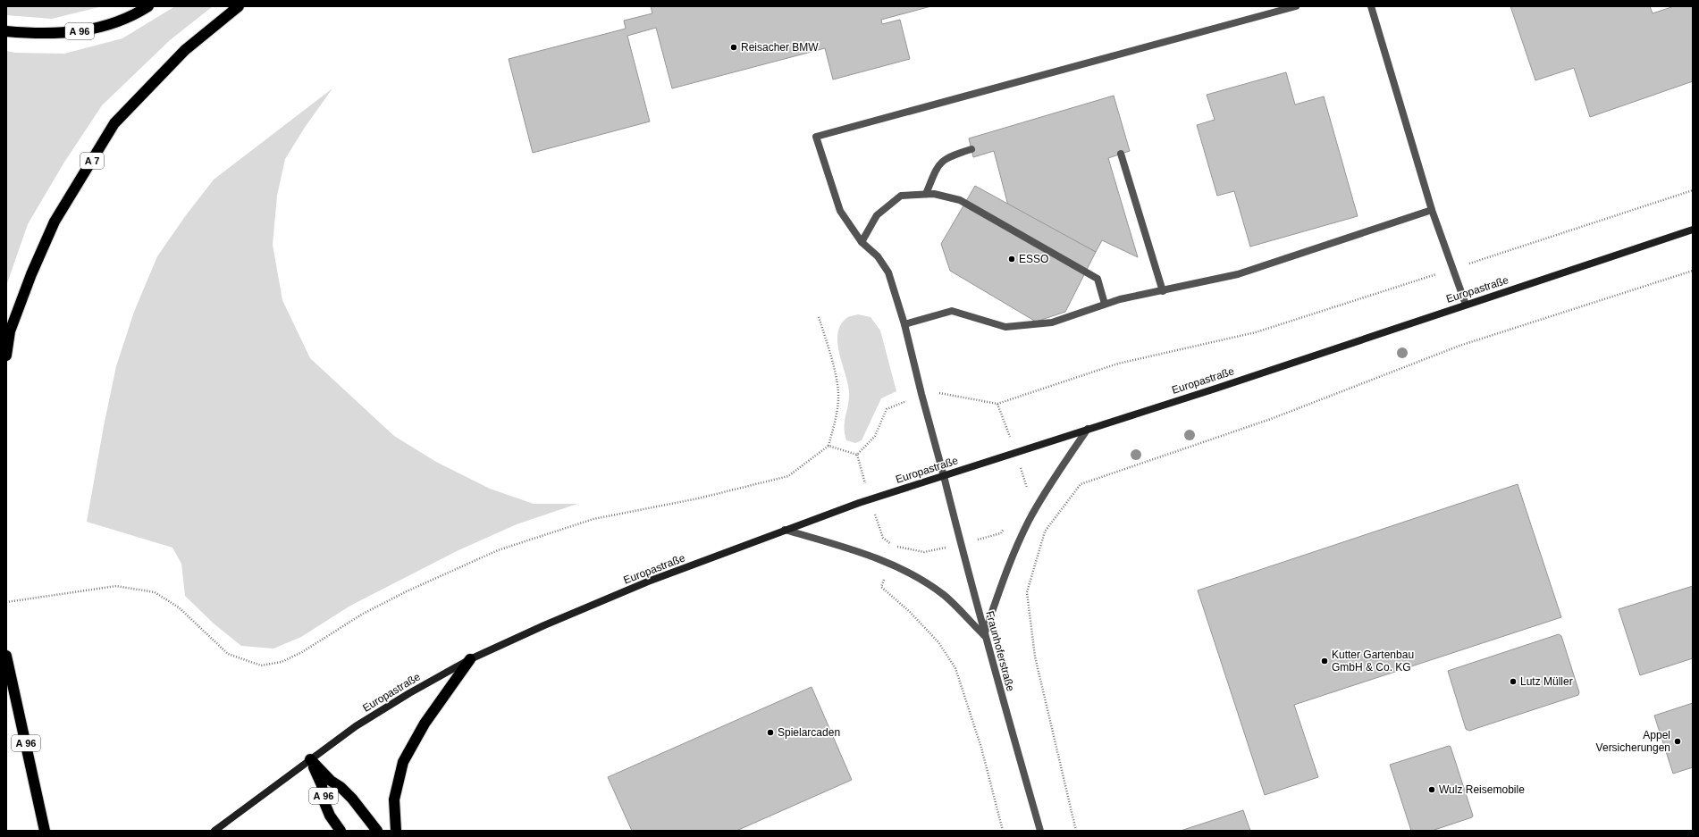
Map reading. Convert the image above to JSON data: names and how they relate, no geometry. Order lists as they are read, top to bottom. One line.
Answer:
{"streets":{"highway":["A 96","A 7"],"main road":["Europastraße"],"street":["Fraunhoferstraße"]},"crossings":[["A 96","Europastraße"],["Europastraße","Fraunhoferstraße"]],"places":["Reisacher BMW","ESSO","Kutter Gartenbau GmbH & Co. KG","Lutz Müller","Spielarcaden","Appel Versicherungen","Wulz Reisemobile"]}
